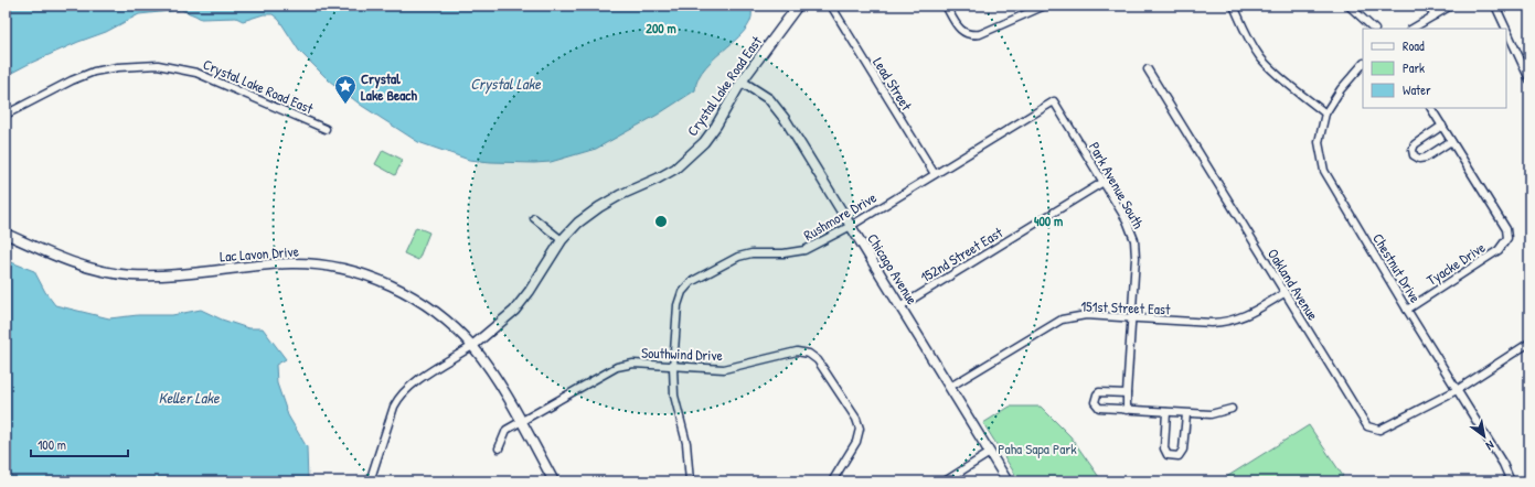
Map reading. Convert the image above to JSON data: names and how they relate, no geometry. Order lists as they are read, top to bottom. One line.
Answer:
{"streets":{"street":["Lead Street","Crystal Lake Road East","Park Avenue South","Rushmore Drive","Lac Lavon Drive","152nd Street East","Tyacke Drive","Chestnut Drive","Chicago Avenue","Oakland Avenue","151st Street East","Southwind Drive"]},"crossings":[["Lead Street","Rushmore Drive"],["Crystal Lake Road East","Lac Lavon Drive"],["Crystal Lake Road East","Chicago Avenue"],["Park Avenue South","Rushmore Drive"],["Park Avenue South","152nd Street East"],["Park Avenue South","151st Street East"],["Rushmore Drive","Chicago Avenue"],["Rushmore Drive","Southwind Drive"],["Lac Lavon Drive","Southwind Drive"],["152nd Street East","Chicago Avenue"],["Tyacke Drive","Chestnut Drive"],["Chestnut Drive","Oakland Avenue"],["Chicago Avenue","151st Street East"],["Oakland Avenue","151st Street East"]],"water":["Crystal Lake","Keller Lake"],"parks":["Paha Sapa Park"],"places":{"place":["Crystal Lake Beach"]},"legend":["Road","Park","Water"],"scale_bar":"100 m","north":"bottom right","rings":["200 m","400 m"]}
